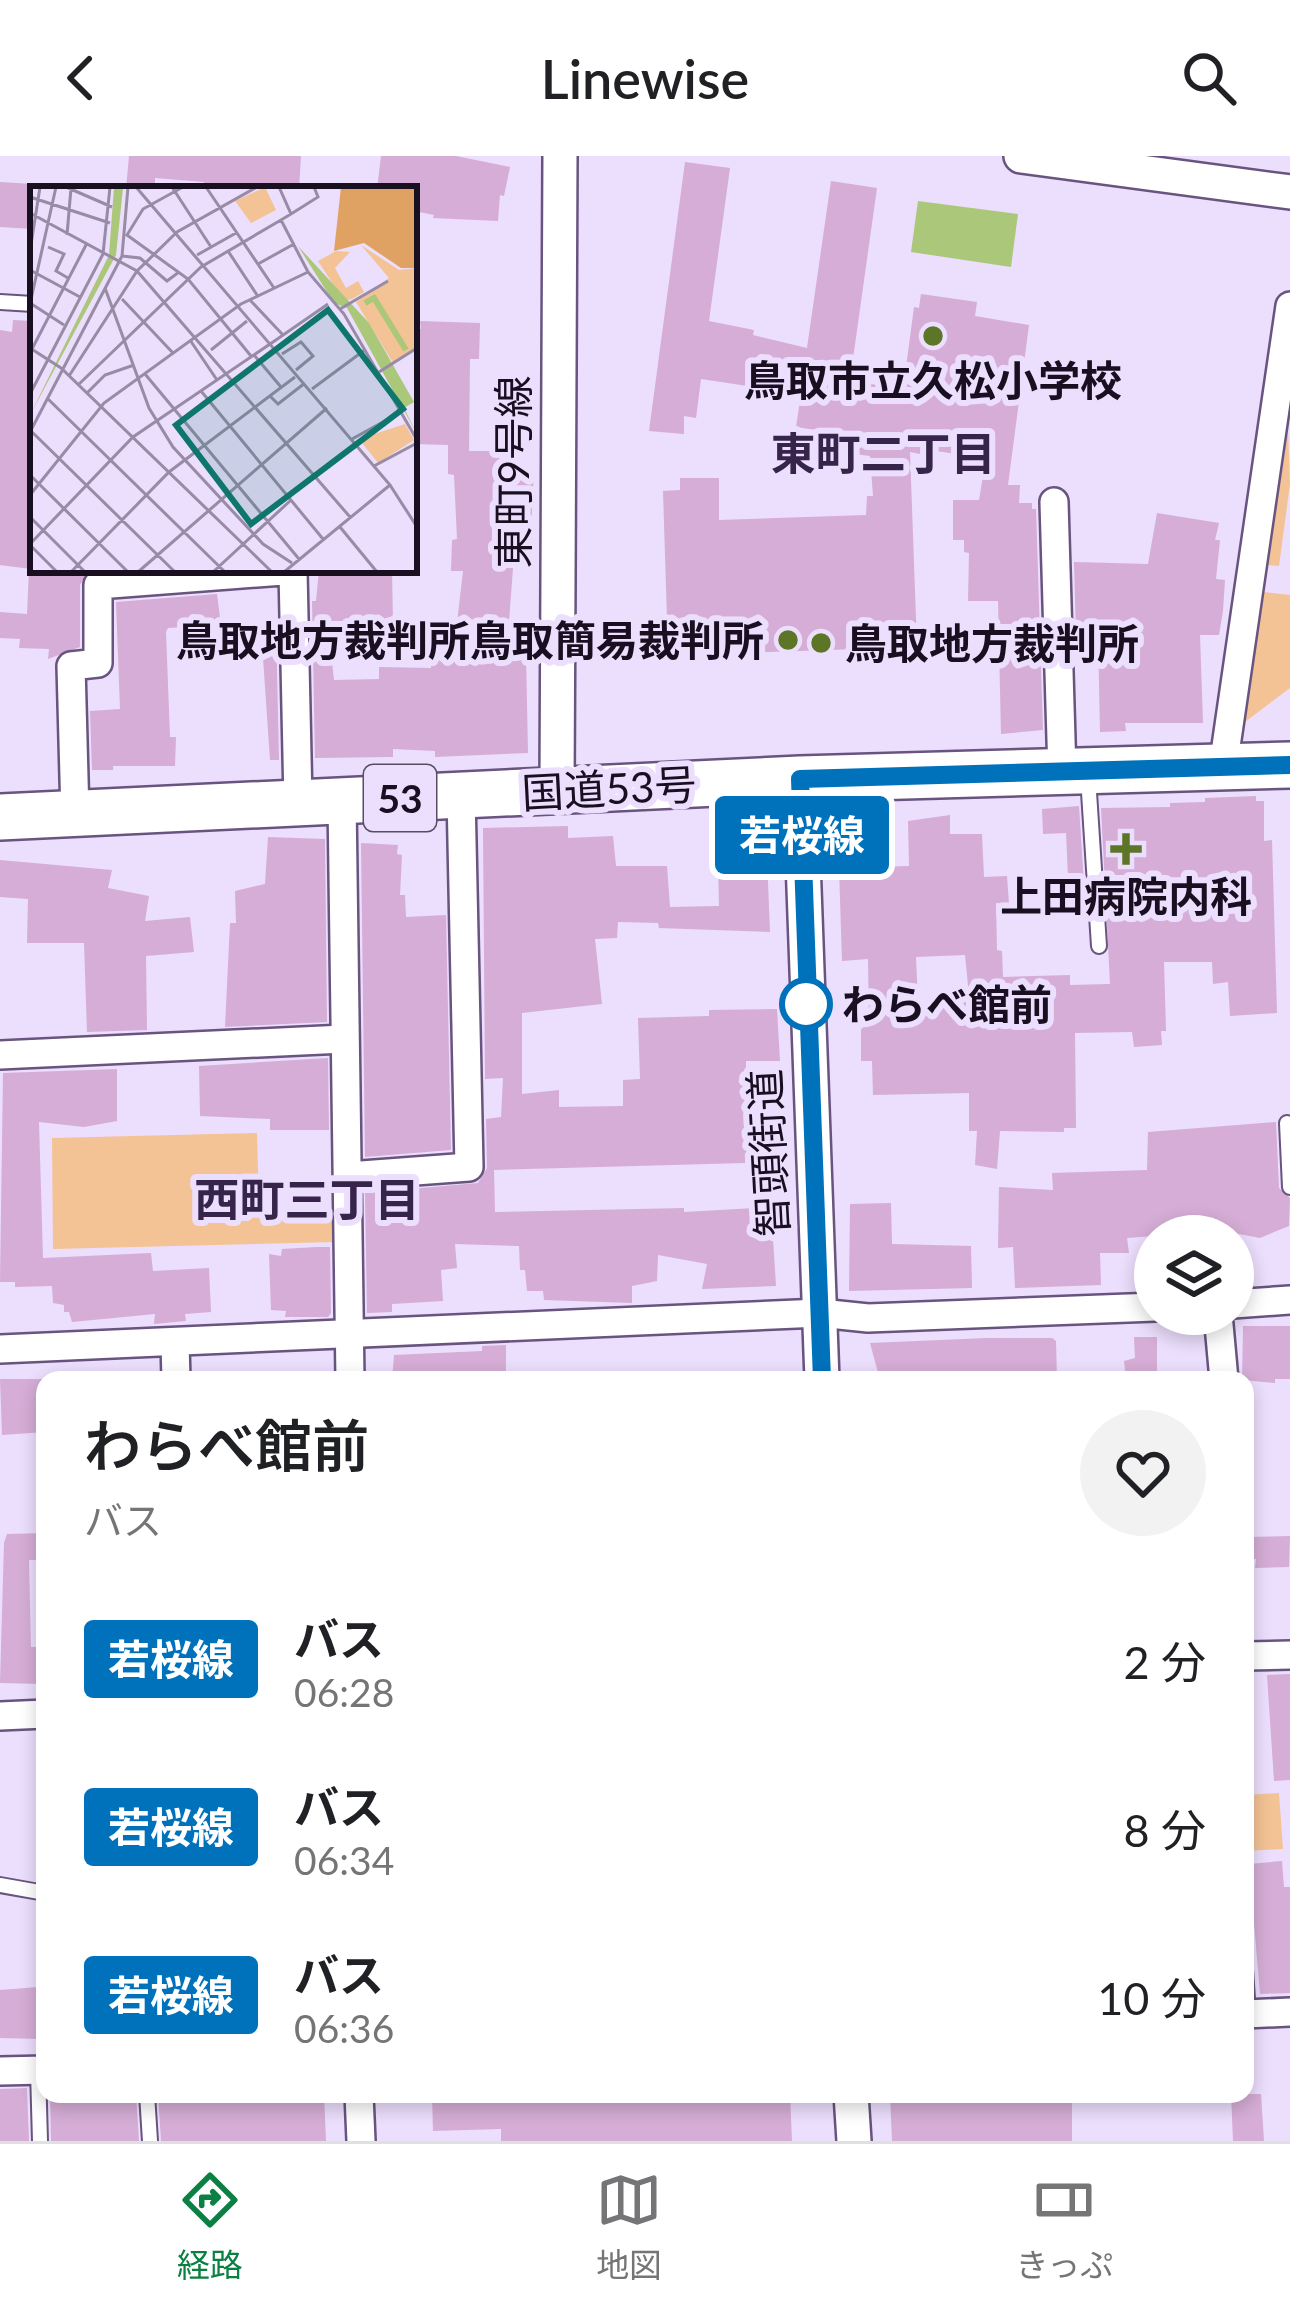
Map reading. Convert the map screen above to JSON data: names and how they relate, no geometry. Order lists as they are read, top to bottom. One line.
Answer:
{"streets":{"highway":["国道53号","53"],"street":["東町9号線","智頭街道"]},"crossings":[["東町9号線","国道53号"],["国道53号","智頭街道"]],"districts":["東町二丁目","西町三丁目"],"places":{"other":["鳥取市立久松小学校","鳥取地方裁判所鳥取簡易裁判所","鳥取地方裁判所","わらべ館前"],"health":["上田病院内科"]},"lines":["bus line 若桜線"],"page":{"header":"Linewise","on_map":"若桜線","heading":["わらべ館前","バス"],"list":[{"mark":"若桜線","name":"バス","note":"06:28","value":"2 分"},{"mark":"若桜線","name":"バス","note":"06:34","value":"8 分"},{"mark":"若桜線","name":"バス","note":"06:36","value":"10 分"}],"tabs":["経路","地図","きっぷ"]}}
